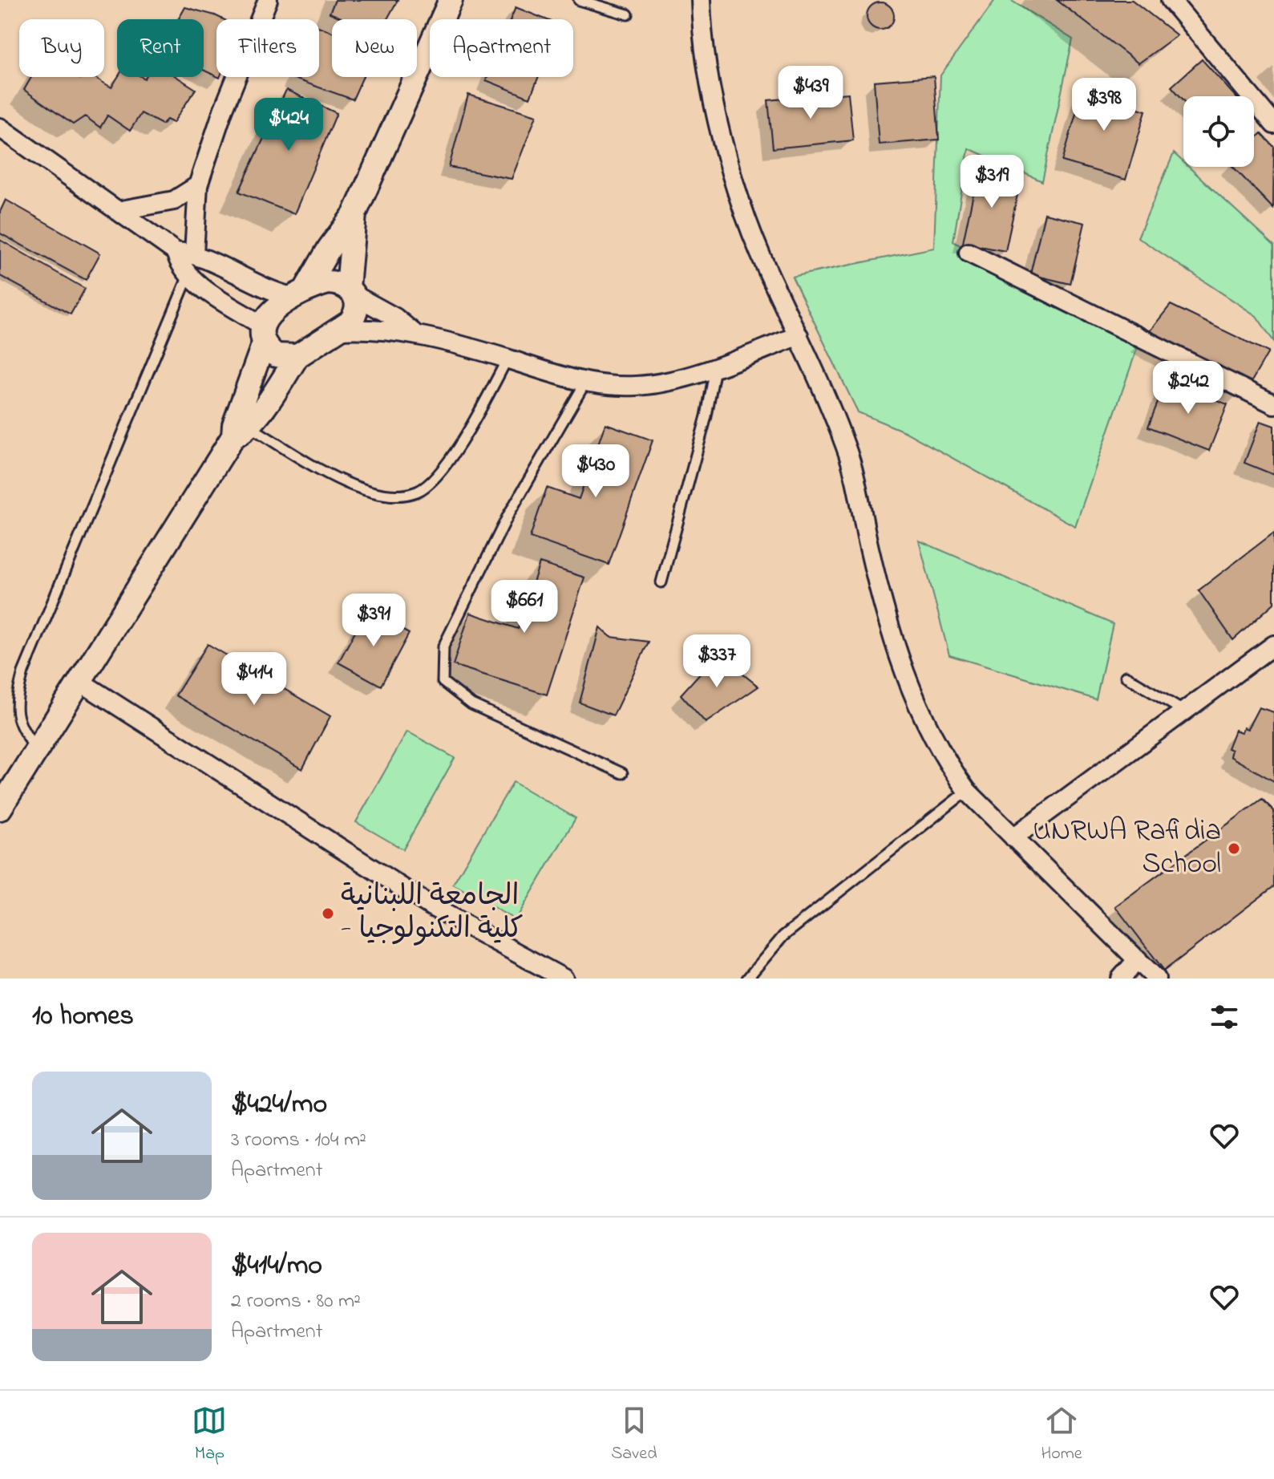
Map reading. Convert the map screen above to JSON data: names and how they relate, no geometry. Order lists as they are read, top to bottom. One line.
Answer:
{"places":["UNRWA Rafidia School","الجامعة اللبنانية - كلية التكنولوجيا"],"page":{"chip":["Buy","Rent","Filters","New","Apartment"],"price":["$439","$398","$424","$319","$242","$430","$661","$391","$337","$414"],"heading":"10 homes","list":[{"name":"$424/mo","note":"3 rooms · 104 m² · Apartment"},{"name":"$414/mo","note":"2 rooms · 80 m² · Apartment"}],"tabs":["Map","Saved","Home"]}}
